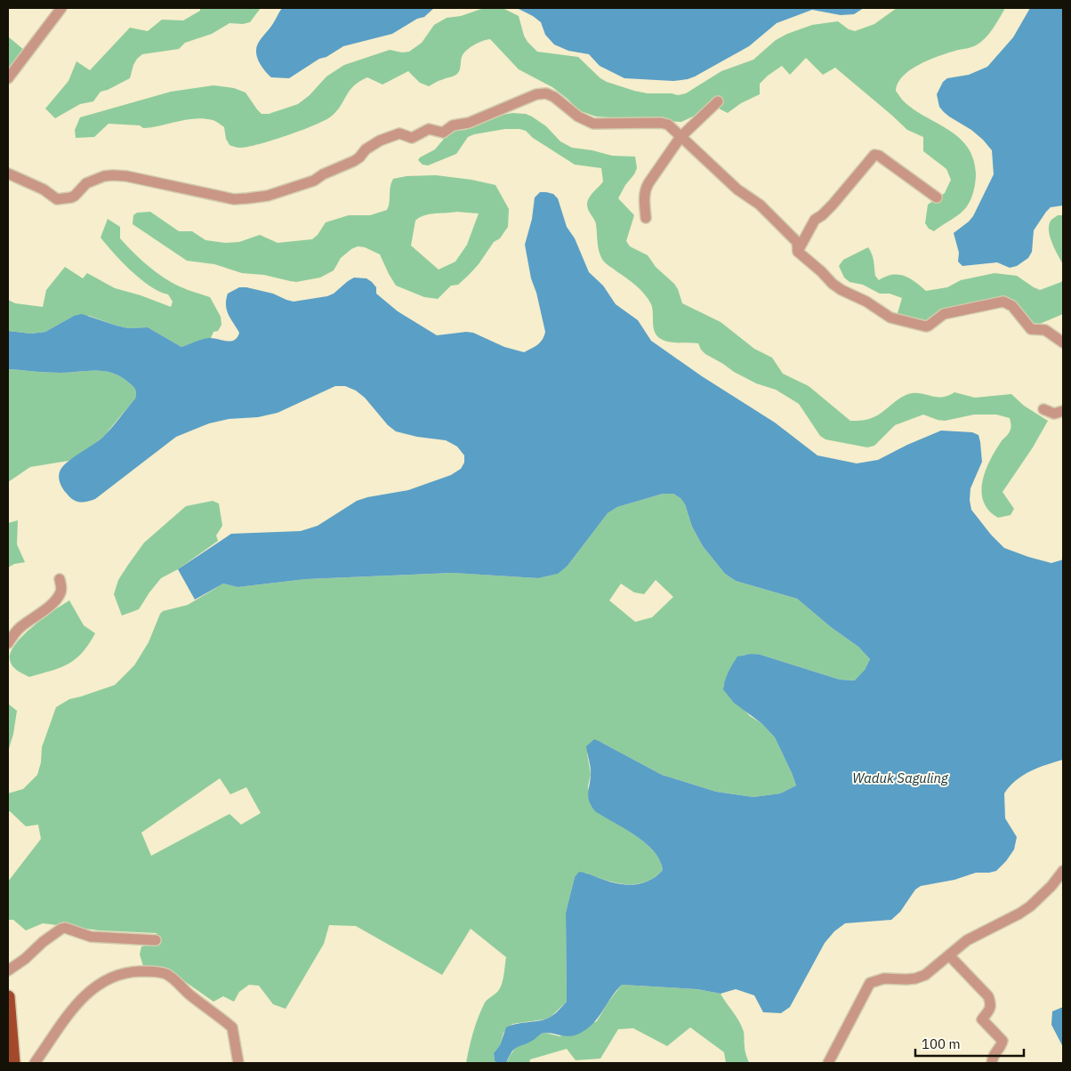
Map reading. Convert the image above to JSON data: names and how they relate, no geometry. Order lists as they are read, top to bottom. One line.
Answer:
{"water":["Waduk Saguling"],"scale_bar":"100 m"}
